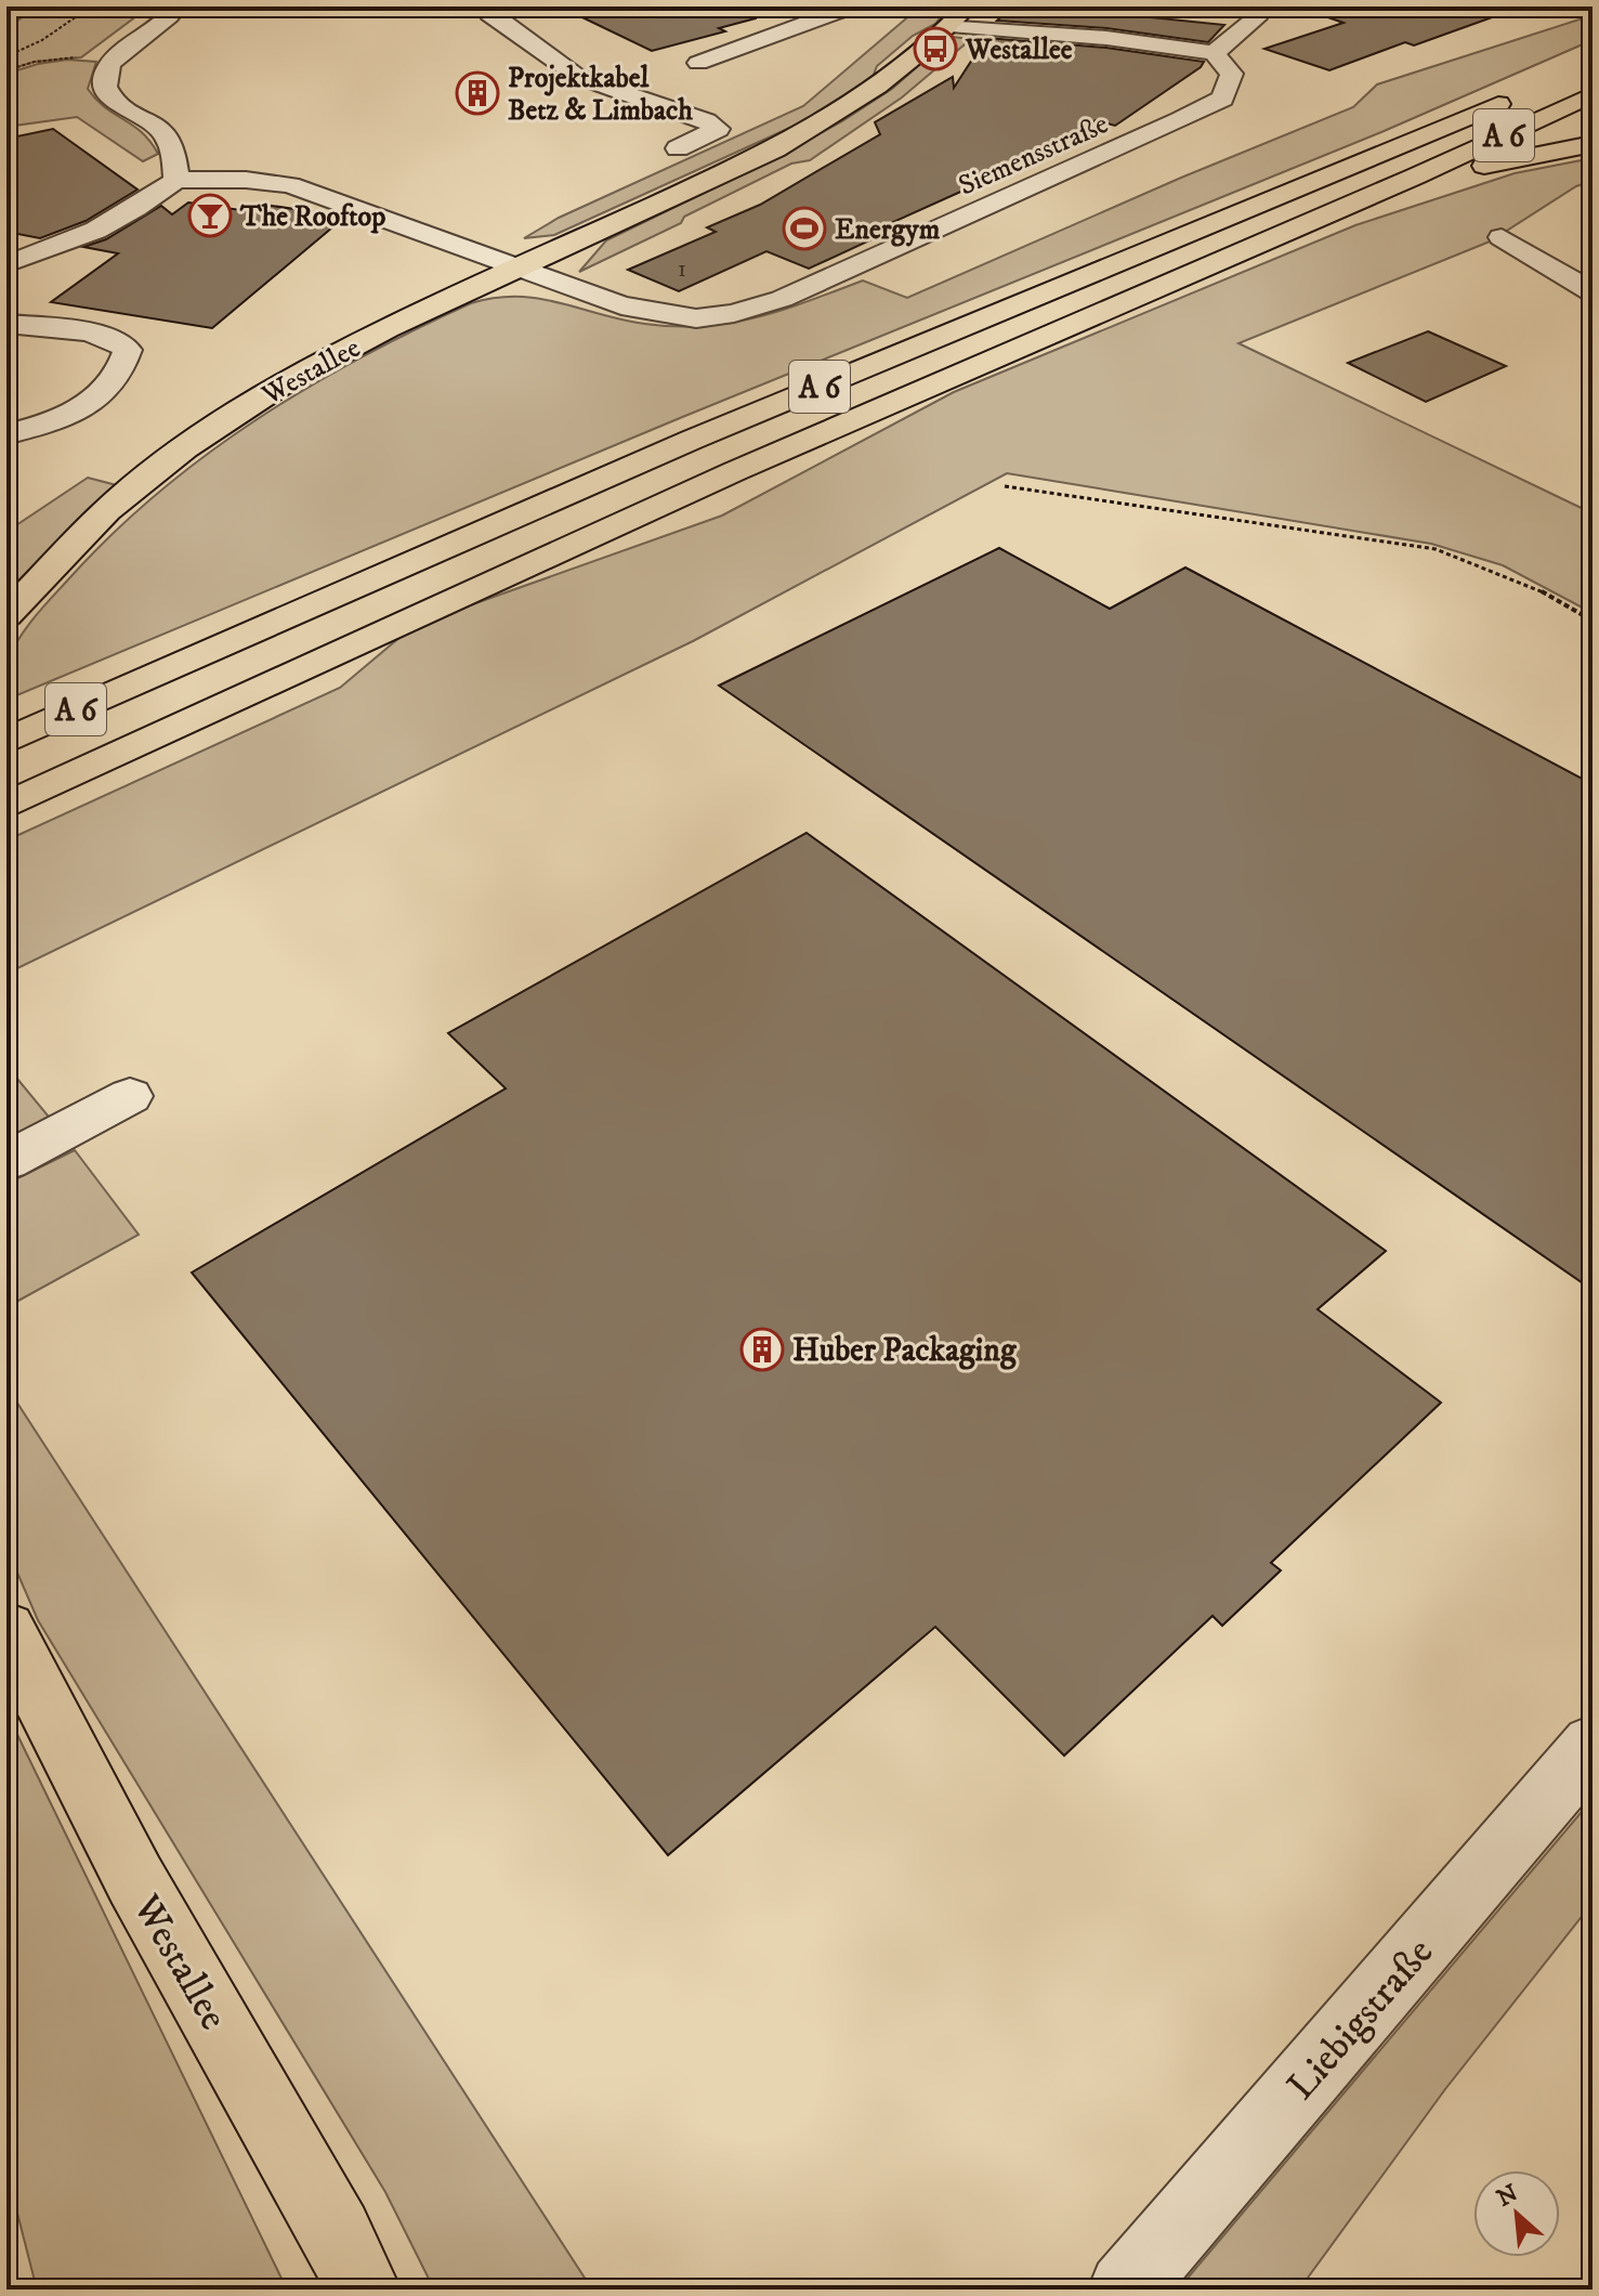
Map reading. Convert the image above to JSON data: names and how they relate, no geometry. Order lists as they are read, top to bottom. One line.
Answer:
{"streets":{"main road":["A 6","Westallee"],"street":["Siemensstraße","Liebigstraße"]},"crossings":[["Siemensstraße","Westallee"]],"places":{"bus stop":["Westallee"],"building":["Projektkabel Betz & Limbach","Huber Packaging"],"bar":["The Rooftop"],"sports":["Energym"]},"house_numbers":["1"],"north":"top left"}
